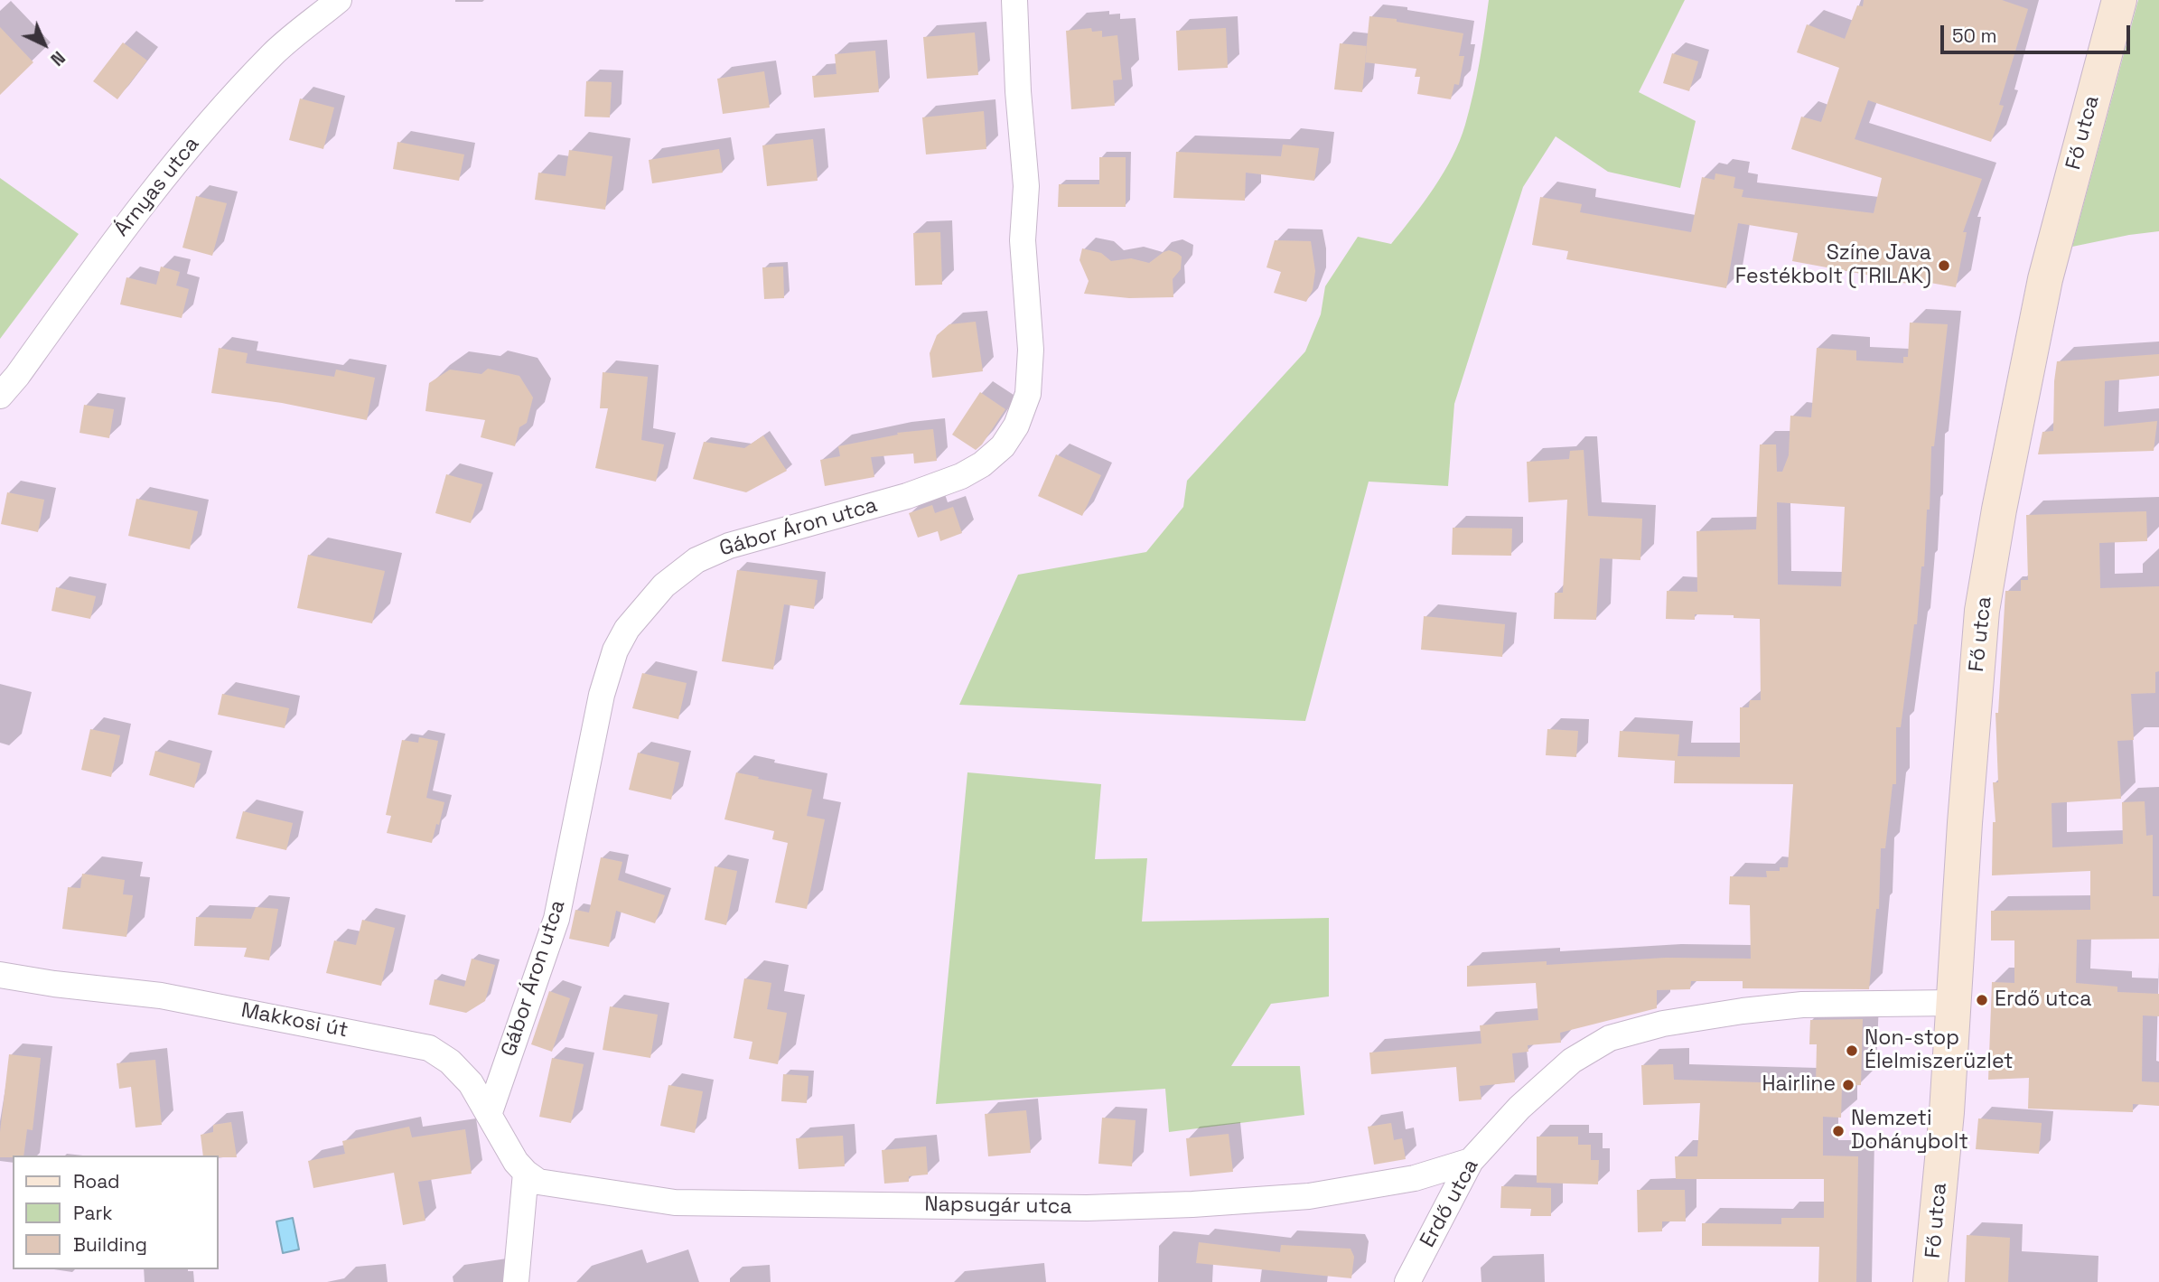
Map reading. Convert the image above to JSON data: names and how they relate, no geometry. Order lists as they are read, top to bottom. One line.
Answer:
{"streets":{"main road":["Fő utca"],"street":["Árnyas utca","Gábor Áron utca","Makkosi út","Erdő utca","Napsugár utca"]},"crossings":[["Fő utca","Erdő utca"],["Gábor Áron utca","Makkosi út"],["Makkosi út","Napsugár utca"],["Erdő utca","Napsugár utca"]],"places":["Színe Java Festékbolt (TRILAK)","Erdő utca","Non-stop Élelmiszerüzlet","Hairline","Nemzeti Dohánybolt"],"legend":["Road","Park","Building"],"scale_bar":"50 m","north":"bottom right"}
